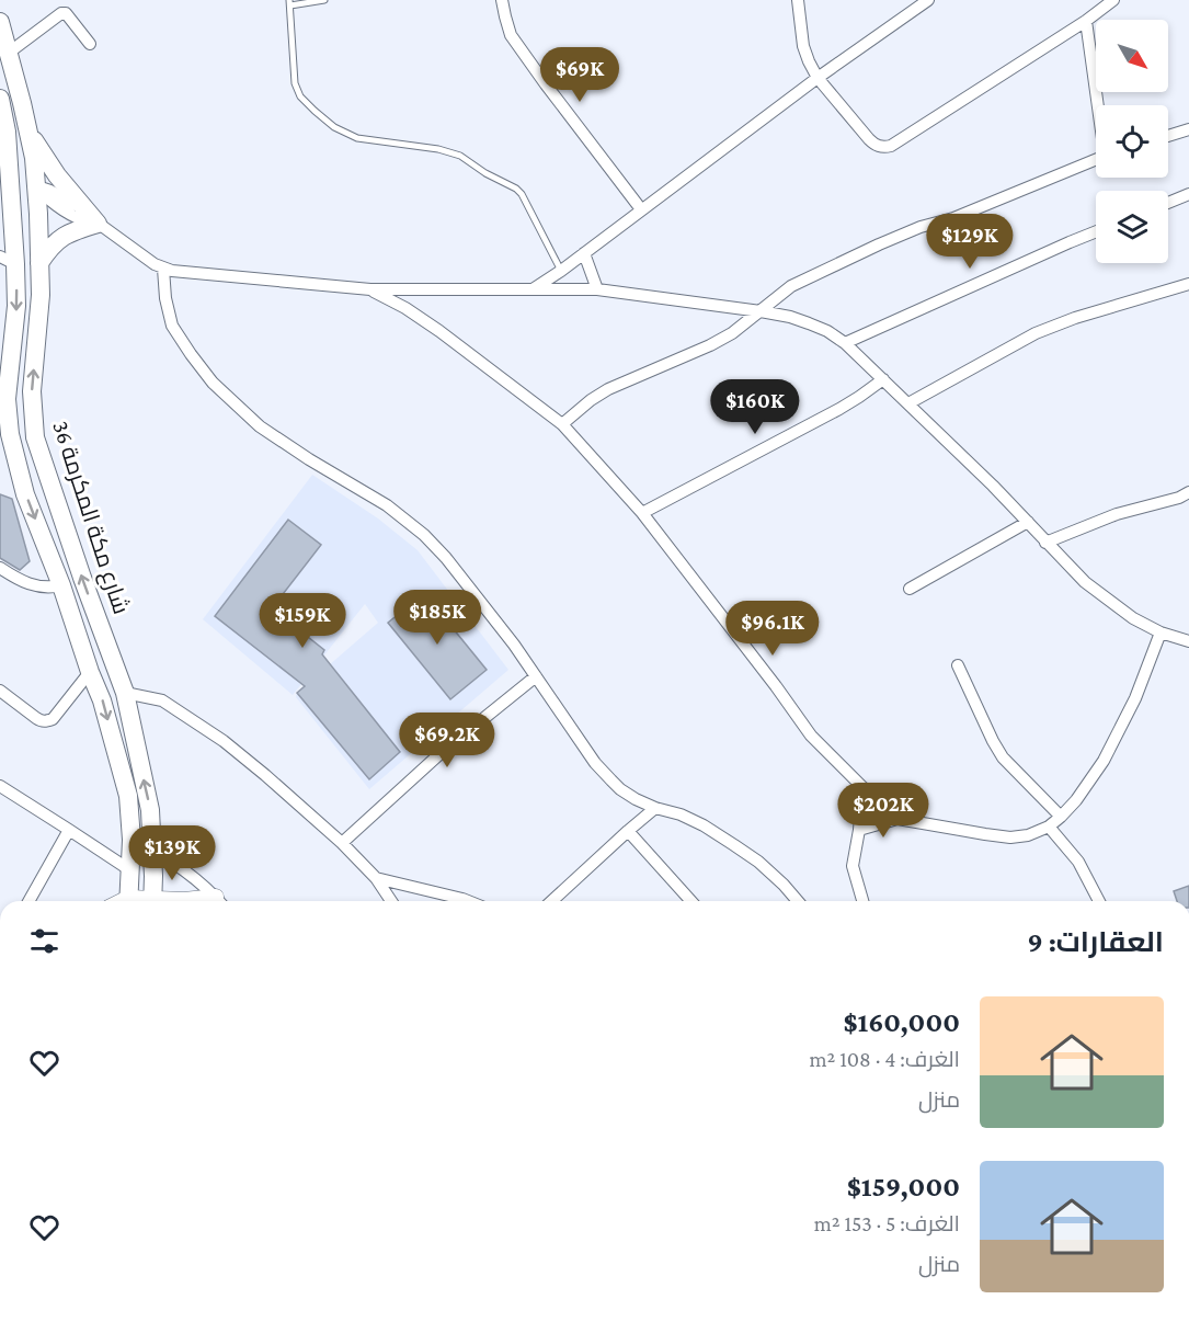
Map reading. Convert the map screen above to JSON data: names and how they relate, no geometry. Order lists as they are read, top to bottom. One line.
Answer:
{"streets":{"main road":["شارع مكة المكرمة 36"]},"north":"bottom right","page":{"price":["$69K","$129K","$160K","$185K","$159K","$96.1K","$69.2K","$202K","$139K"],"heading":"العقارات: 9","list":[{"name":"$160,000","note":"الغرف: 4 · 108 m² · منزل"},{"name":"$159,000","note":"الغرف: 5 · 153 m² · منزل"}]}}
